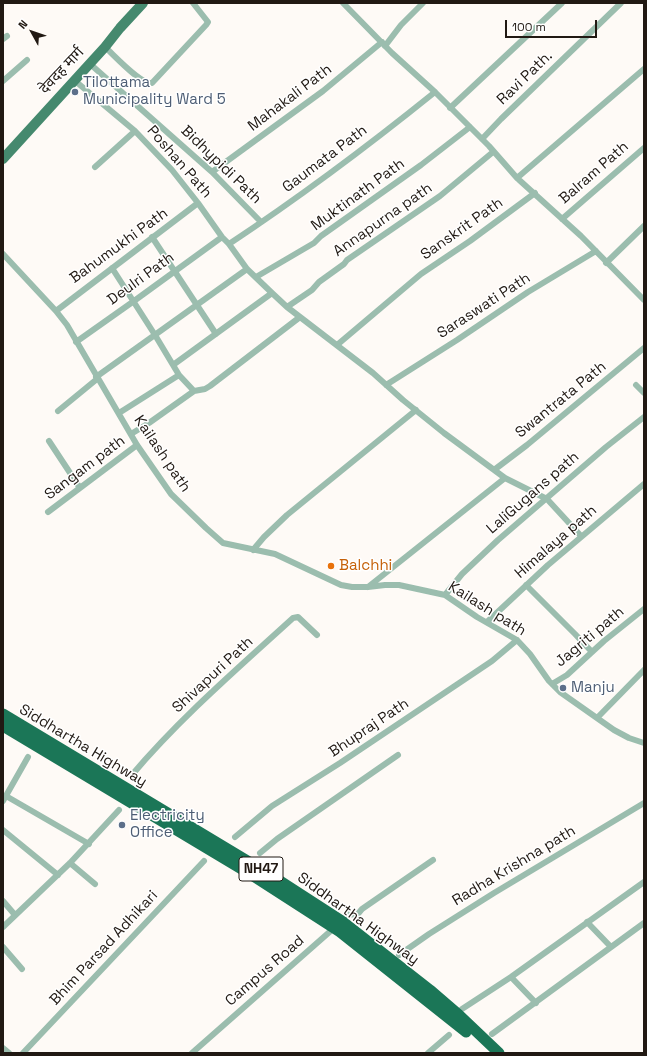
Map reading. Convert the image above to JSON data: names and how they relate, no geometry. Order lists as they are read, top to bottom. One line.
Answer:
{"streets":{"highway":["Siddhartha Highway","NH47"],"main road":["देवदह मार्ग"],"street":["Ravi Path.","Mahakali Path","Gaumata Path","Poshan Path","Bidhypidi Path","Balram Path","Muktinath Path","Annapurna path","Sanskrit Path","Bahumukhi Path","Deulri Path","Saraswati Path","Swantrata Path","Kailash path","Sangam path","LaliGugans path","Himalaya path","Jagriti path","Shivapuri Path","Bhupraj Path","Radha Krishna path","Bhim Parsad Adhikari","Campus Road"]},"crossings":[["देवदह मार्ग","Poshan Path"],["देवदह मार्ग","Bidhypidi Path"],["Mahakali Path","Bidhypidi Path"],["Gaumata Path","Poshan Path"],["Gaumata Path","Bidhypidi Path"],["Poshan Path","Muktinath Path"],["Poshan Path","Annapurna path"],["Poshan Path","Sanskrit Path"],["Poshan Path","Bahumukhi Path"],["Poshan Path","Deulri Path"],["Poshan Path","Saraswati Path"],["Poshan Path","Swantrata Path"],["Poshan Path","LaliGugans path"],["Bahumukhi Path","Kailash path"],["Deulri Path","Kailash path"],["Kailash path","Sangam path"],["Kailash path","LaliGugans path"],["Kailash path","Himalaya path"],["Kailash path","Jagriti path"],["Kailash path","Bhupraj Path"],["Siddhartha Highway","Campus Road"]],"places":["Tilottama Municipality Ward 5","Balchhi","Manju","Electricity Office"],"scale_bar":"100 m","north":"top left"}
